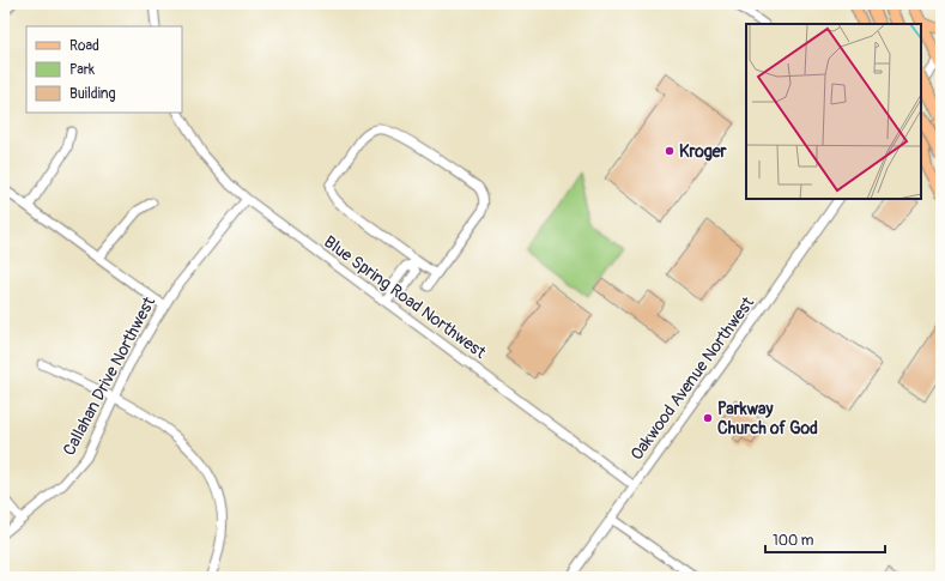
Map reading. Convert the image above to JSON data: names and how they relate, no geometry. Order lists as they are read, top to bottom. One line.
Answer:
{"streets":{"street":["Blue Spring Road Northwest","Callahan Drive Northwest","Oakwood Avenue Northwest"]},"crossings":[["Blue Spring Road Northwest","Callahan Drive Northwest"],["Blue Spring Road Northwest","Oakwood Avenue Northwest"]],"places":["Kroger","Parkway Church of God"],"legend":["Road","Park","Building"],"scale_bar":"100 m"}
